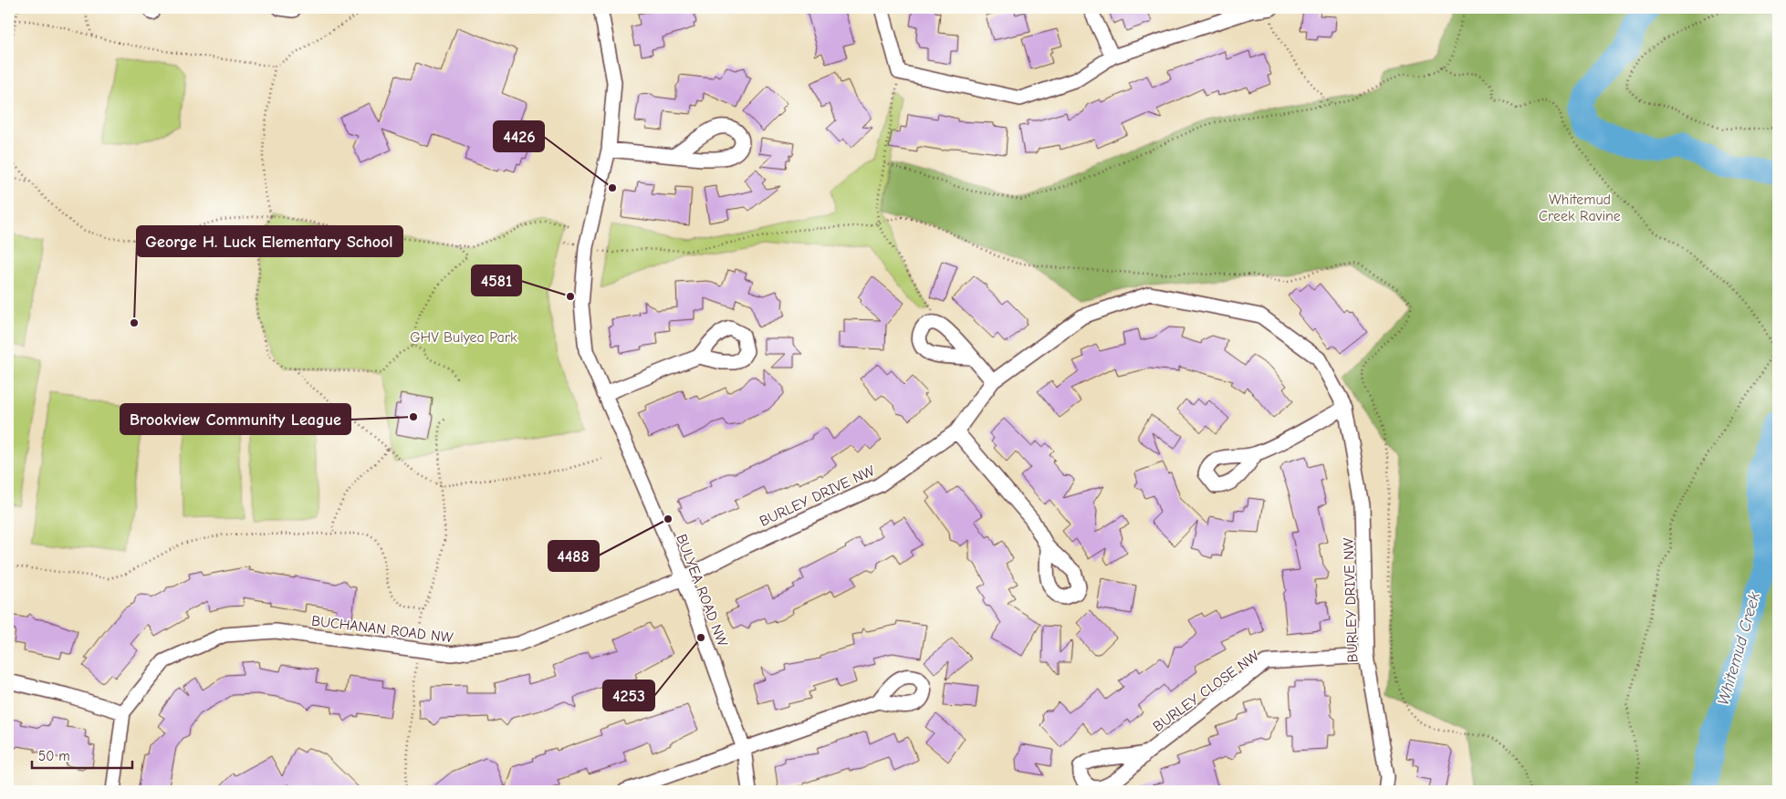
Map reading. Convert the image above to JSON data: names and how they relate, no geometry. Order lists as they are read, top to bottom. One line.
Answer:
{"streets":{"street":["BURLEY DRIVE NW","BULYEA ROAD NW","BUCHANAN ROAD NW","BURLEY CLOSE NW"]},"crossings":[["BURLEY DRIVE NW","BULYEA ROAD NW"],["BURLEY DRIVE NW","BUCHANAN ROAD NW"],["BURLEY DRIVE NW","BURLEY CLOSE NW"],["BULYEA ROAD NW","BUCHANAN ROAD NW"]],"water":["Whitemud Creek"],"parks":["Whitemud Creek Ravine","GHV Bulyea Park"],"places":["4426","4581","George H. Luck Elementary School","Brookview Community League","4488","4253"],"scale_bar":"50 m"}
